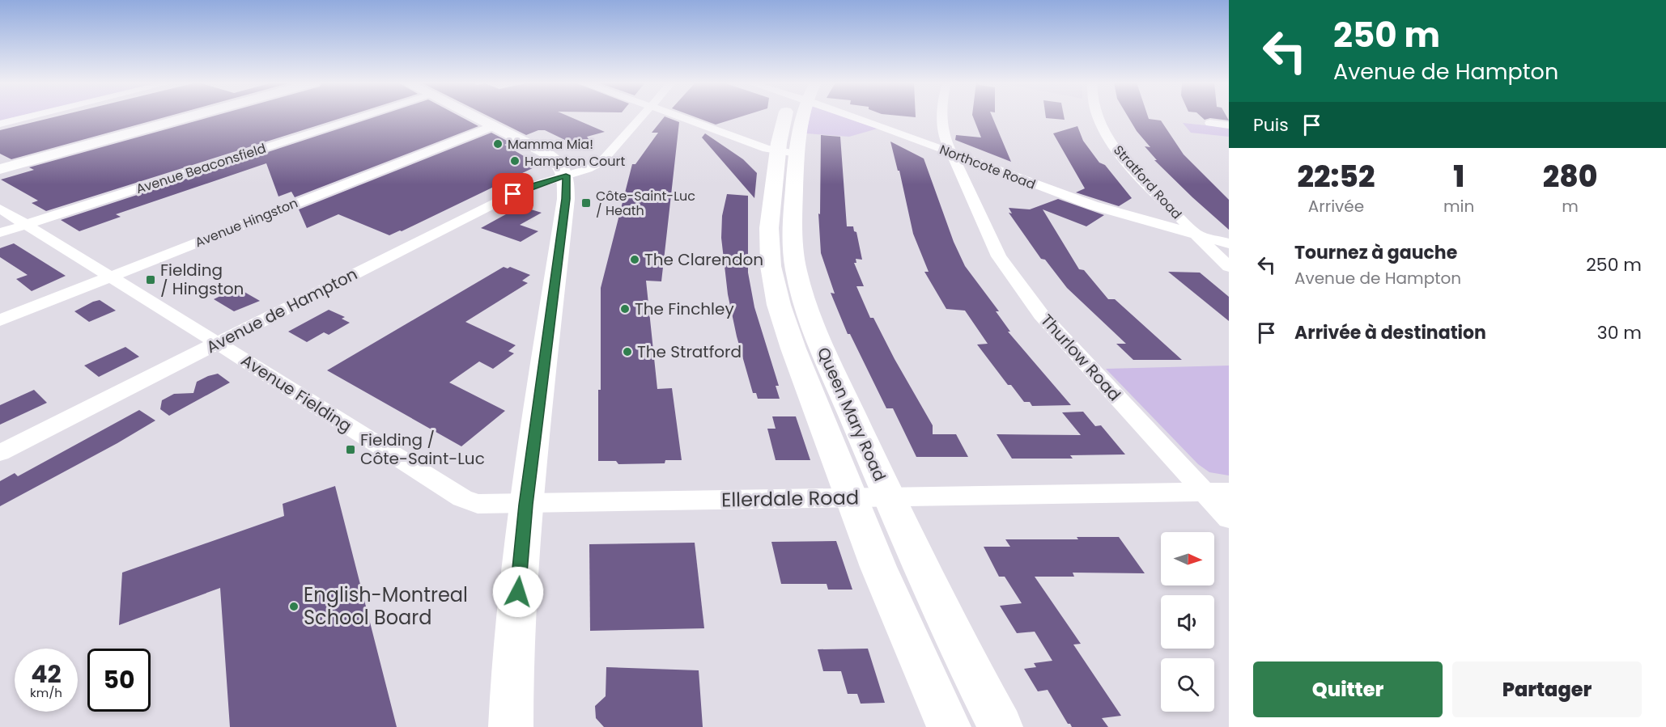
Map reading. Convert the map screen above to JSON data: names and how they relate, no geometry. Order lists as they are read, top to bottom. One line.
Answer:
{"streets":{"street":["Northcote Road","Avenue Beaconsfield","Stratford Road","Avenue Hingston","Avenue de Hampton","Thurlow Road","Avenue Fielding","Queen Mary Road","Ellerdale Road"]},"crossings":[["Northcote Road","Stratford Road"],["Northcote Road","Thurlow Road"],["Avenue Beaconsfield","Avenue Fielding"],["Avenue Hingston","Avenue Fielding"],["Avenue de Hampton","Avenue Fielding"],["Thurlow Road","Ellerdale Road"],["Avenue Fielding","Ellerdale Road"],["Queen Mary Road","Ellerdale Road"]],"places":{"other":["Mamma Mia!","Hampton Court","The Clarendon","The Finchley","The Stratford","English-Montreal School Board"],"transit":["Côte-Saint-Luc / Heath","Fielding / Hingston","Fielding / Côte-Saint-Luc"]},"north":"right","page":{"turn":["250 m","Avenue de Hampton"],"then":"Puis","eta":["22:52","Arrivée","1","min","280","m"],"list":[{"name":"Tournez à gauche","note":"Avenue de Hampton","value":"250 m"},{"name":"Arrivée à destination","value":"30 m"}],"speed":"42 km/h","limit":"50","buttons":["Quitter","Partager"]}}
